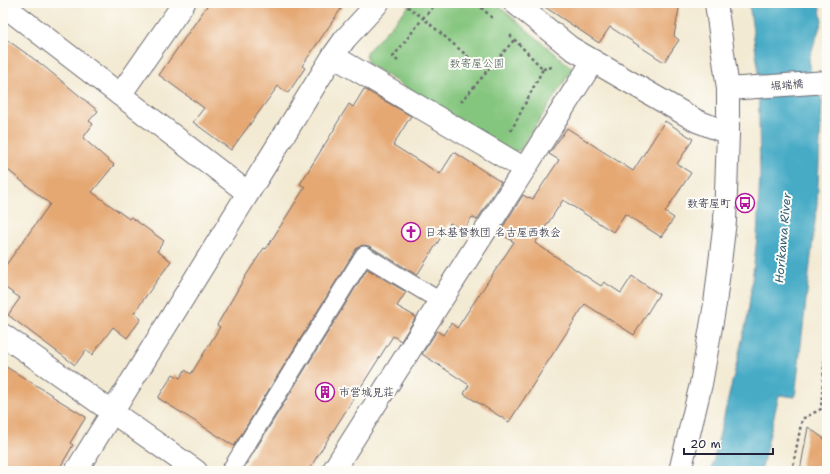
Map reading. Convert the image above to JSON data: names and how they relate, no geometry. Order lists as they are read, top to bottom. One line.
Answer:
{"streets":{"street":["堀端橋"]},"water":["Horikawa River"],"parks":["数寄屋公園"],"places":{"bus stop":["数寄屋町"],"church":["日本基督教団 名古屋西教会"],"building":["市営城見荘"]},"scale_bar":"20 m"}
